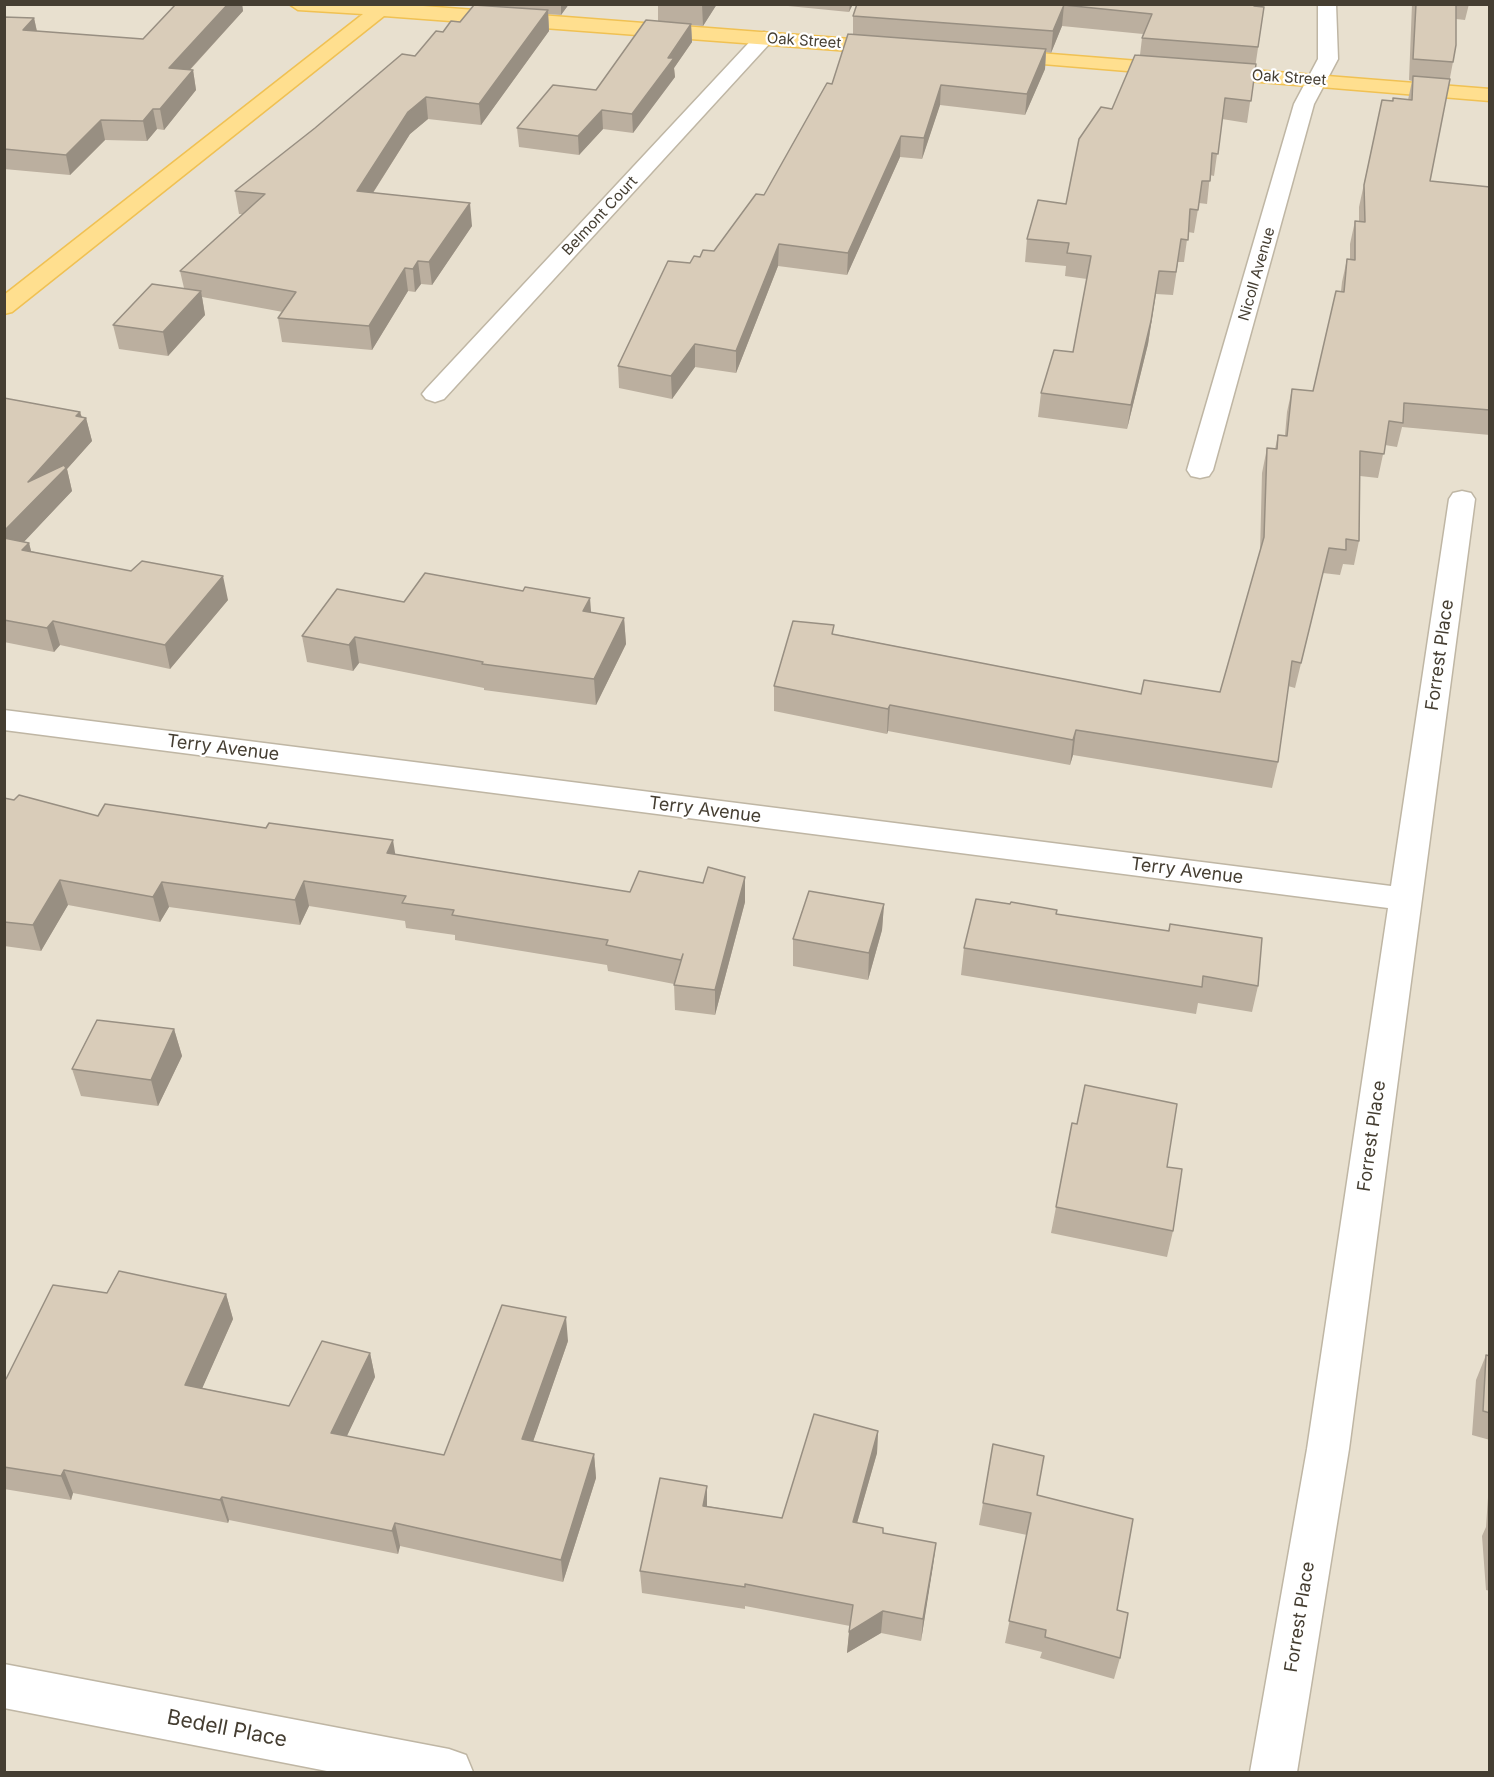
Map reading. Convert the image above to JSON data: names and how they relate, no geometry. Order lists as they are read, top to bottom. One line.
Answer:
{"streets":{"main road":["Oak Street"],"street":["Belmont Court","Nicoll Avenue","Forrest Place","Terry Avenue","Bedell Place"]},"crossings":[["Oak Street","Belmont Court"],["Oak Street","Nicoll Avenue"],["Forrest Place","Terry Avenue"]]}
